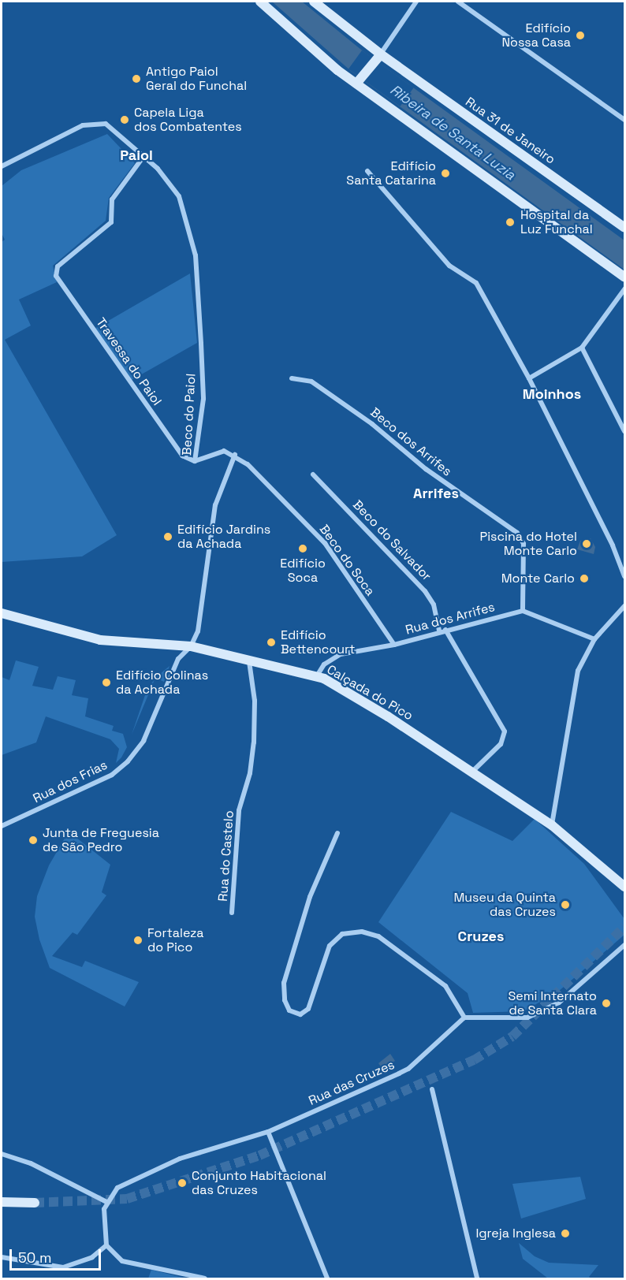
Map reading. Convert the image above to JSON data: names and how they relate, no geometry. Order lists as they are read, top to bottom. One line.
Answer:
{"streets":{"main road":["Rua 31 de Janeiro","Calçada do Pico"],"street":["Travessa do Paiol","Beco do Paiol","Beco dos Arrifes","Beco do Salvador","Beco do Soca","Rua dos Arrifes","Rua dos Frias","Rua do Castelo","Rua das Cruzes"]},"crossings":[["Travessa do Paiol","Beco do Paiol"],["Beco do Paiol","Beco do Soca"],["Beco dos Arrifes","Rua dos Arrifes"],["Beco do Salvador","Rua dos Arrifes"],["Beco do Salvador","Calçada do Pico"],["Beco do Soca","Rua dos Arrifes"],["Rua dos Arrifes","Calçada do Pico"],["Calçada do Pico","Rua dos Frias"],["Calçada do Pico","Rua do Castelo"]],"districts":["Paiol","Moinhos","Arrifes","Cruzes"],"water":["Ribeira de Santa Luzia"],"places":["Edifício Nossa Casa","Antigo Paiol Geral do Funchal","Capela Liga dos Combatentes","Edifício Santa Catarina","Hospital da Luz Funchal","Edifício Jardins da Achada","Piscina do Hotel Monte Carlo","Edifício Soca","Monte Carlo","Edifício Bettencourt","Edifício Colinas da Achada","Junta de Freguesia de São Pedro","Museu da Quinta das Cruzes","Fortaleza do Pico","Semi Internato de Santa Clara","Conjunto Habitacional das Cruzes","Igreja Inglesa"],"scale_bar":"50 m"}
